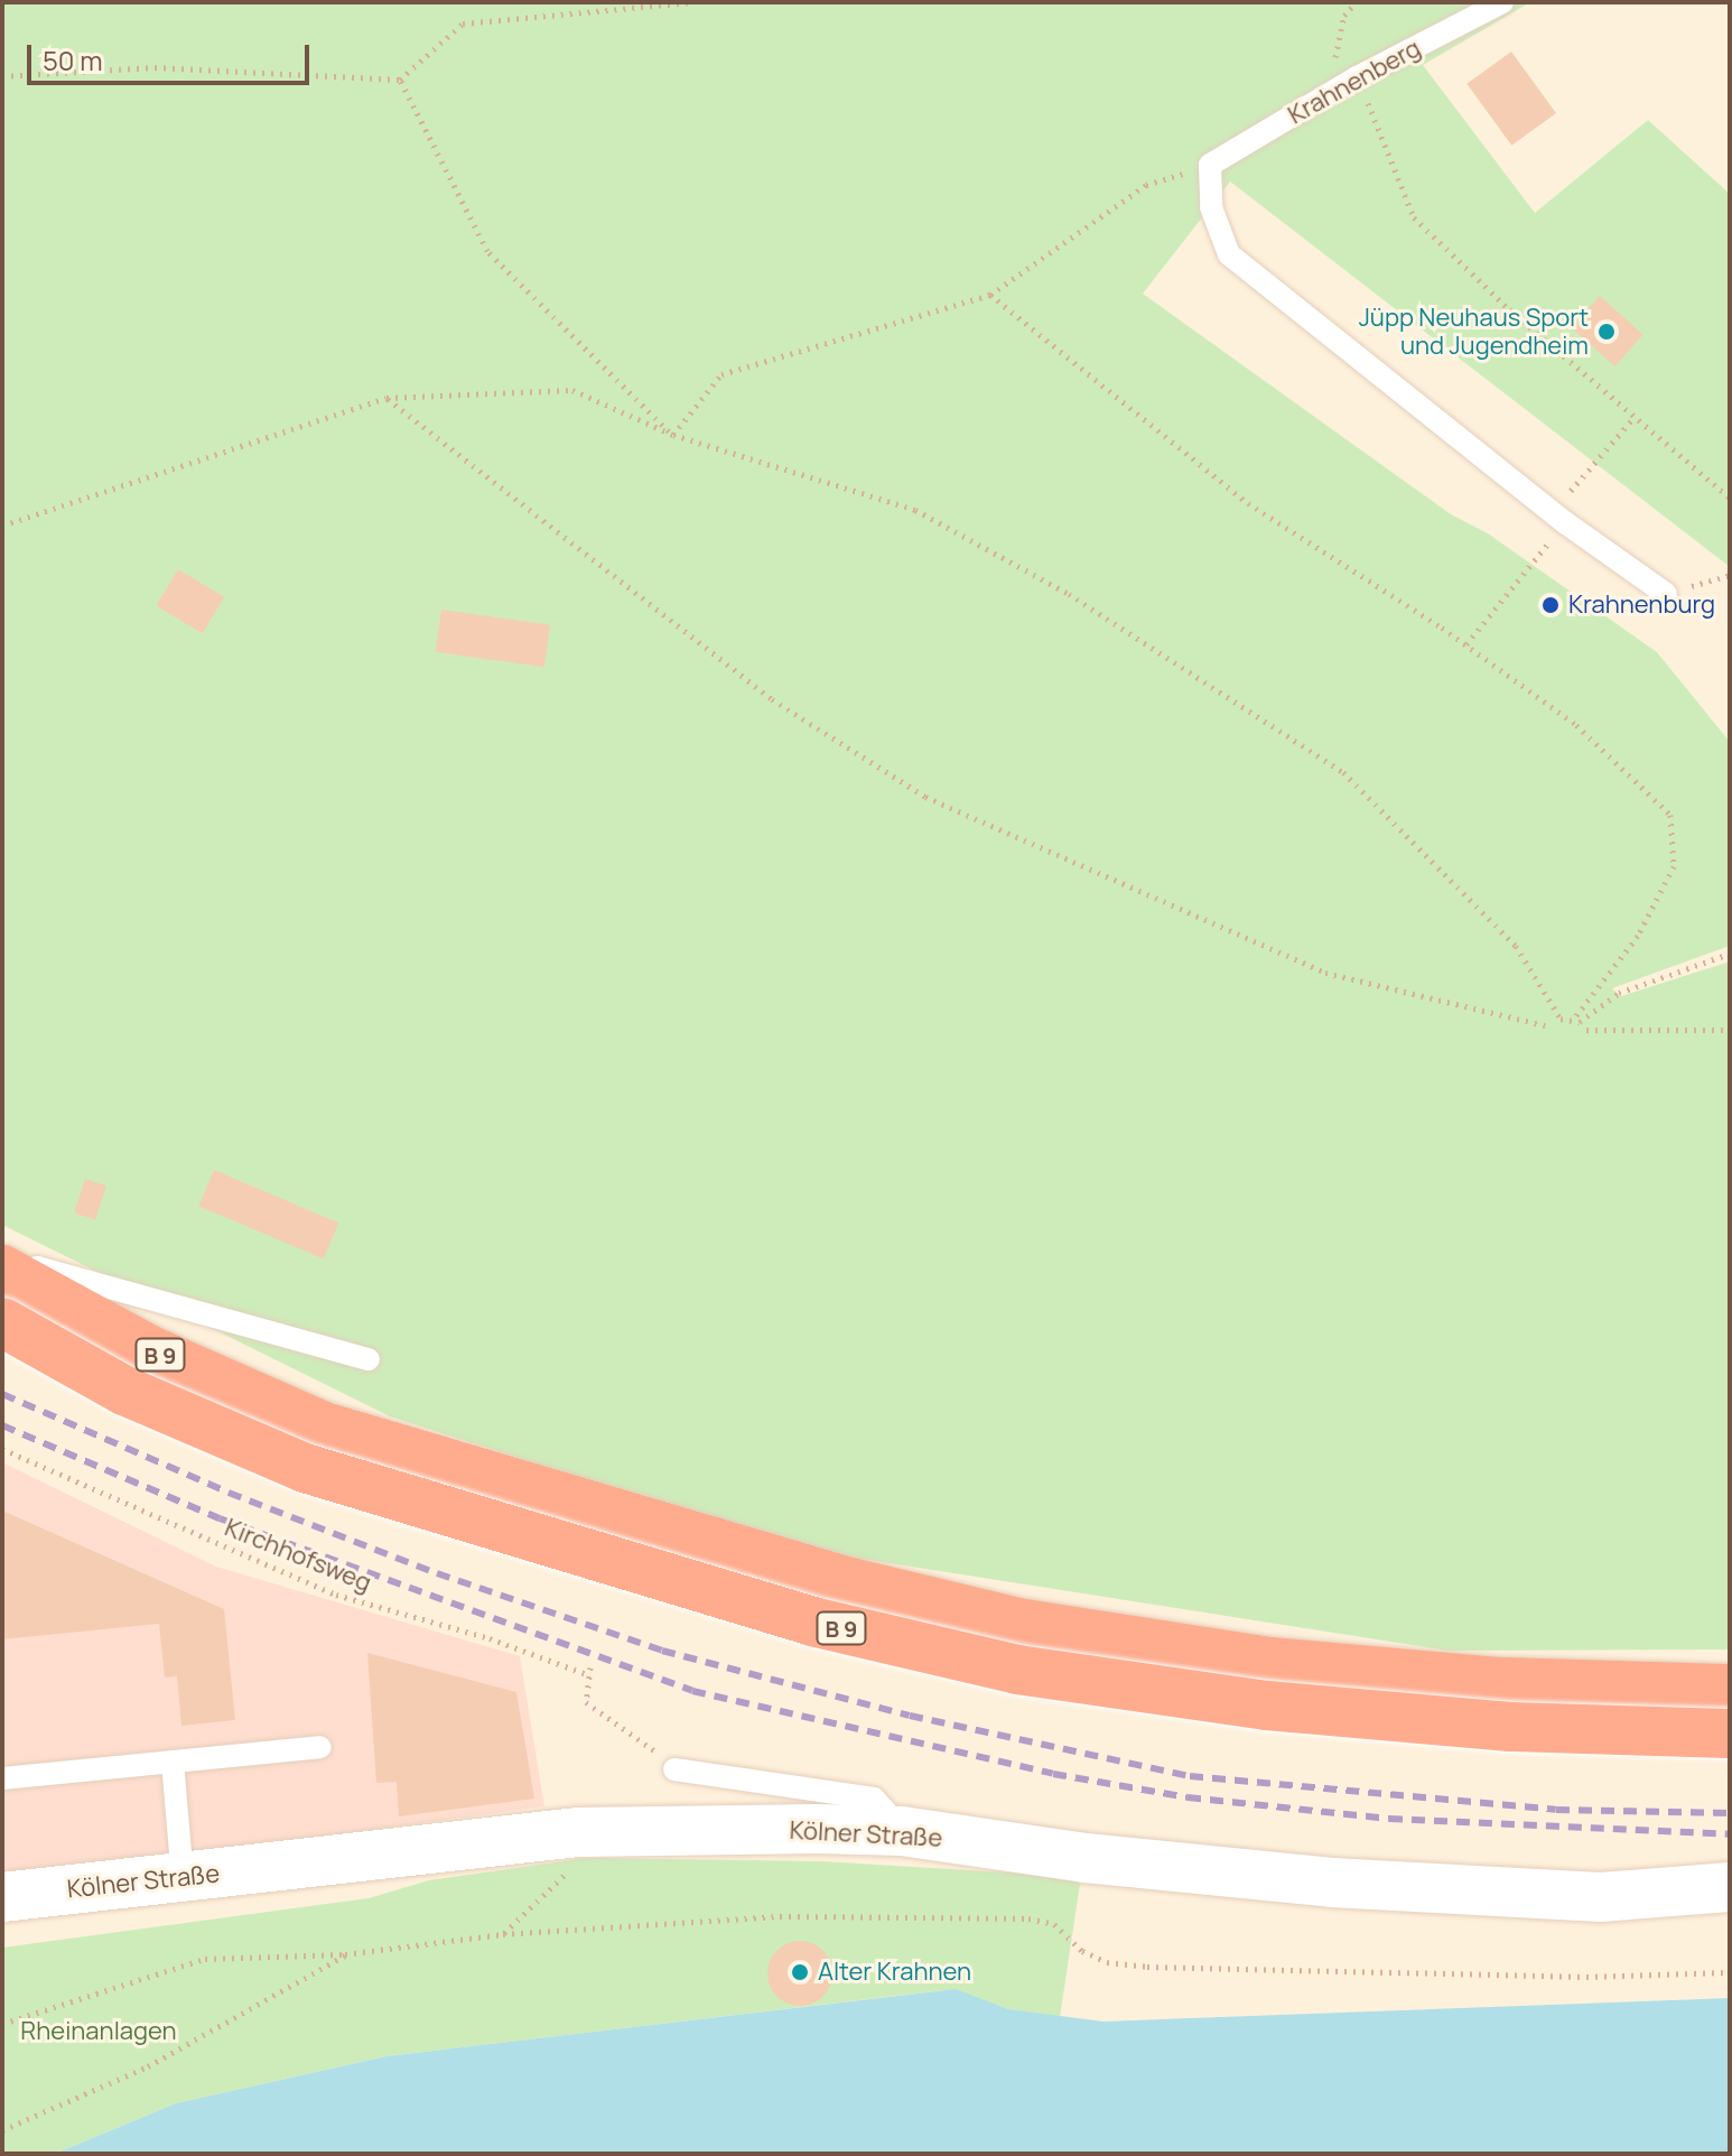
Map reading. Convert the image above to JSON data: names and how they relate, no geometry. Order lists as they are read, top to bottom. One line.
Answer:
{"streets":{"highway":["B 9"],"street":["Kölner Straße"],"lane":["Krahnenberg"],"path":["Kirchhofsweg"]},"parks":["Rheinanlagen"],"places":["Jüpp Neuhaus Sport und Jugendheim","Krahnenburg","Alter Krahnen"],"scale_bar":"50 m"}
